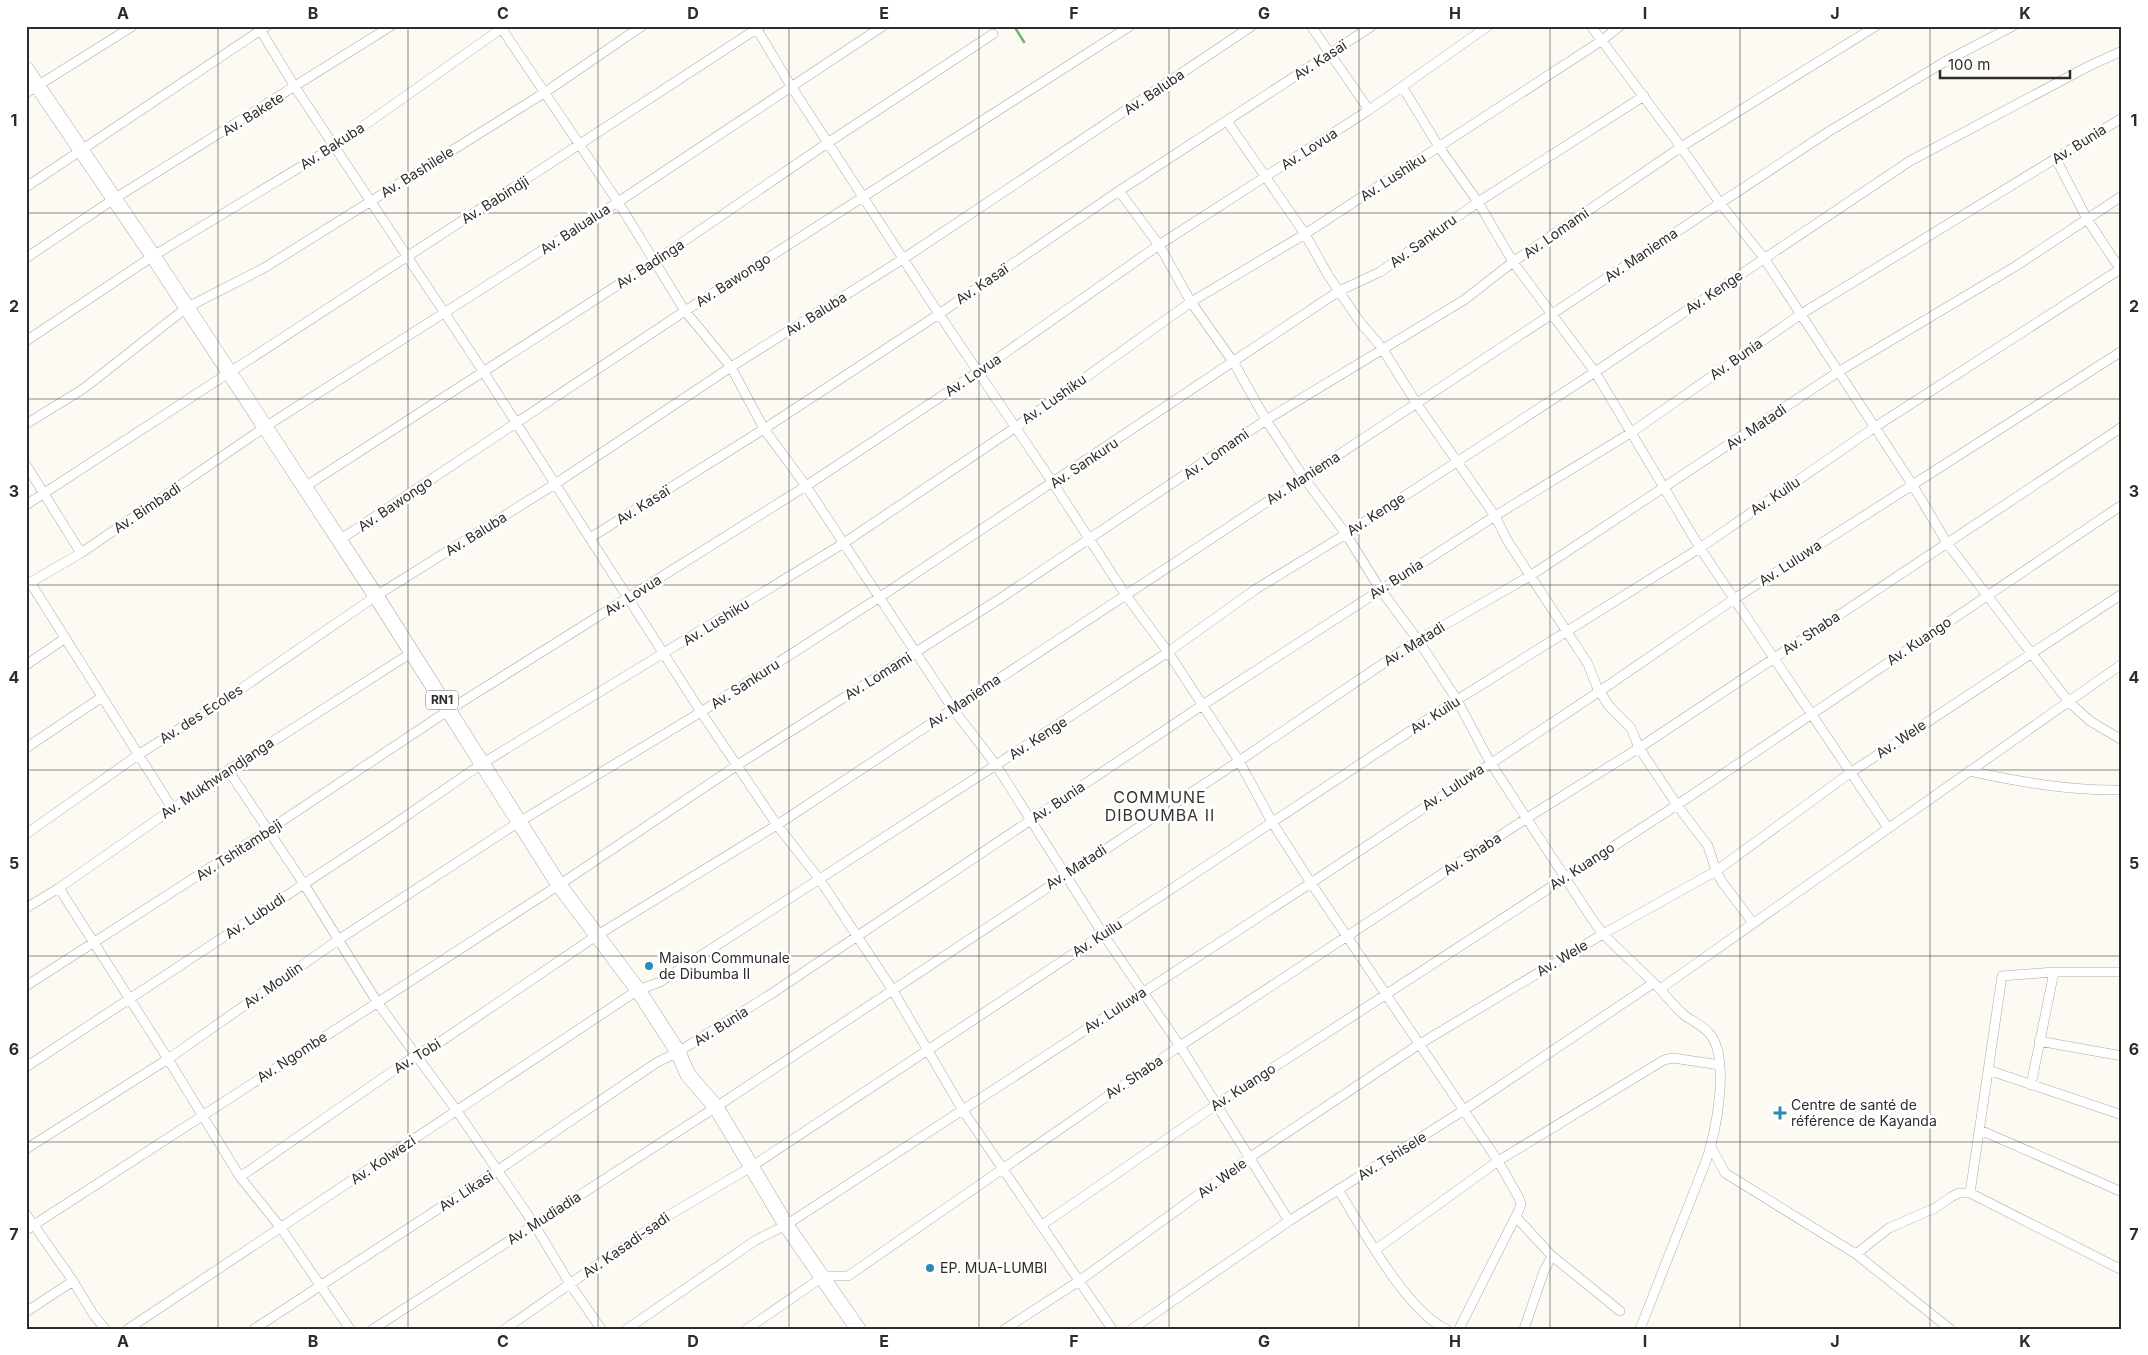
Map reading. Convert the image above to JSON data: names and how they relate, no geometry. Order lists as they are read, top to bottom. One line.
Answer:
{"streets":{"highway":["RN1"],"street":["Av. Kasaï","Av. Baluba","Av. Bakete","Av. Bunia","Av. Bakuba","Av. Lovua","Av. Bashilele","Av. Lushiku","Av. Babindji","Av. Balualua","Av. Lomami","Av. Sankuru","Av. Maniema","Av. Badinga","Av. Bawongo","Av. Kenge","Av. Matadi","Av. Kuilu","Av. Bimbadi","Av. Luluwa","Av. Shaba","Av. Kuango","Av. des Ecoles","Av. Wele","Av. Mukhwandjanga","Av. Tshitambeji","Av. Lubudi","Av. Moulin","Av. Tobi","Av. Ngombe","Av. Tshisele","Av. Kolwezi","Av. Likasi","Av. Mudiadia","Av. Kasadi-sadi"]},"crossings":[["Av. Baluba","RN1"],["Av. Baluba","Av. des Ecoles"],["Av. Bakete","RN1"],["Av. Bunia","RN1"],["Av. Bunia","Av. Likasi"],["Av. Bakuba","RN1"],["Av. Lovua","RN1"],["Av. Lovua","Av. Tshitambeji"],["Av. Bashilele","RN1"],["Av. Lushiku","RN1"],["Av. Lushiku","Av. Lubudi"],["Av. Babindji","RN1"],["Av. Balualua","Av. Bimbadi"],["Av. Balualua","RN1"],["Av. Lomami","RN1"],["Av. Lomami","Av. Ngombe"],["Av. Sankuru","RN1"],["Av. Sankuru","Av. Moulin"],["Av. Maniema","RN1"],["Av. Maniema","Av. Tobi"],["Av. Badinga","RN1"],["Av. Bawongo","RN1"],["Av. Kenge","RN1"],["Av. Kenge","Av. Kolwezi"],["Av. Matadi","RN1"],["Av. Matadi","Av. Mudiadia"],["Av. Kuilu","RN1"],["Av. Kuilu","Av. Kasadi-sadi"],["Av. Bimbadi","RN1"],["Av. Luluwa","RN1"],["Av. Shaba","RN1"],["RN1","Av. des Ecoles"],["RN1","Av. Mukhwandjanga"],["RN1","Av. Tshitambeji"],["RN1","Av. Lubudi"],["RN1","Av. Moulin"],["RN1","Av. Tobi"],["RN1","Av. Ngombe"],["RN1","Av. Kolwezi"],["RN1","Av. Likasi"],["RN1","Av. Mudiadia"],["RN1","Av. Kasadi-sadi"]],"districts":["COMMUNE DIBOUMBA II"],"places":{"other":["Maison Communale de Dibumba II","EP. MUA-LUMBI"],"health":["Centre de santé de référence de Kayanda"]},"scale_bar":"100 m","grid":{"columns":["A","B","C","D","E","F","G","H","I","J","K"],"rows":["1","2","3","4","5","6","7"]}}
